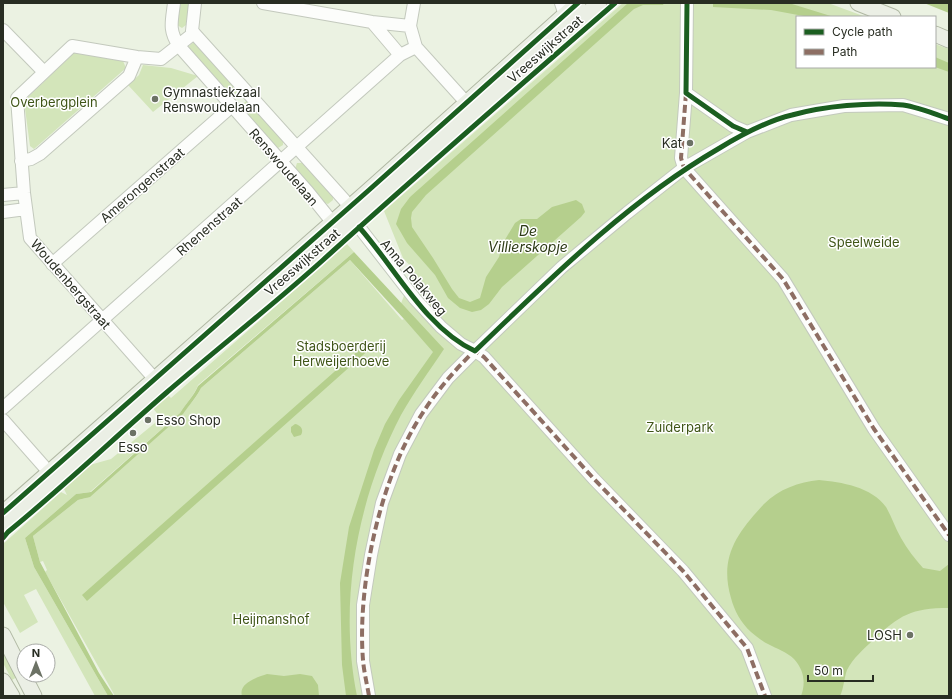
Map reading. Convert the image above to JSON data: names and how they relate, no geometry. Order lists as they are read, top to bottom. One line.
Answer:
{"streets":{"main road":["Vreeswijkstraat"],"street":["Renswoudelaan","Amerongenstraat","Rhenenstraat","Anna Polakweg","Woudenbergstraat"]},"crossings":[["Vreeswijkstraat","Renswoudelaan"],["Vreeswijkstraat","Anna Polakweg"],["Vreeswijkstraat","Woudenbergstraat"],["Renswoudelaan","Amerongenstraat"],["Renswoudelaan","Rhenenstraat"],["Renswoudelaan","Anna Polakweg"],["Renswoudelaan","Woudenbergstraat"],["Amerongenstraat","Woudenbergstraat"],["Rhenenstraat","Woudenbergstraat"]],"water":["De Villierskopje"],"parks":["Overbergplein","Speelweide","Stadsboerderij Herweijerhoeve","Zuiderpark","Heijmanshof"],"places":["Gymnastiekzaal Renswoudelaan","Kat","Esso Shop","Esso","LOSH"],"legend":["Cycle path","Path"],"scale_bar":"50 m","north":"top"}
